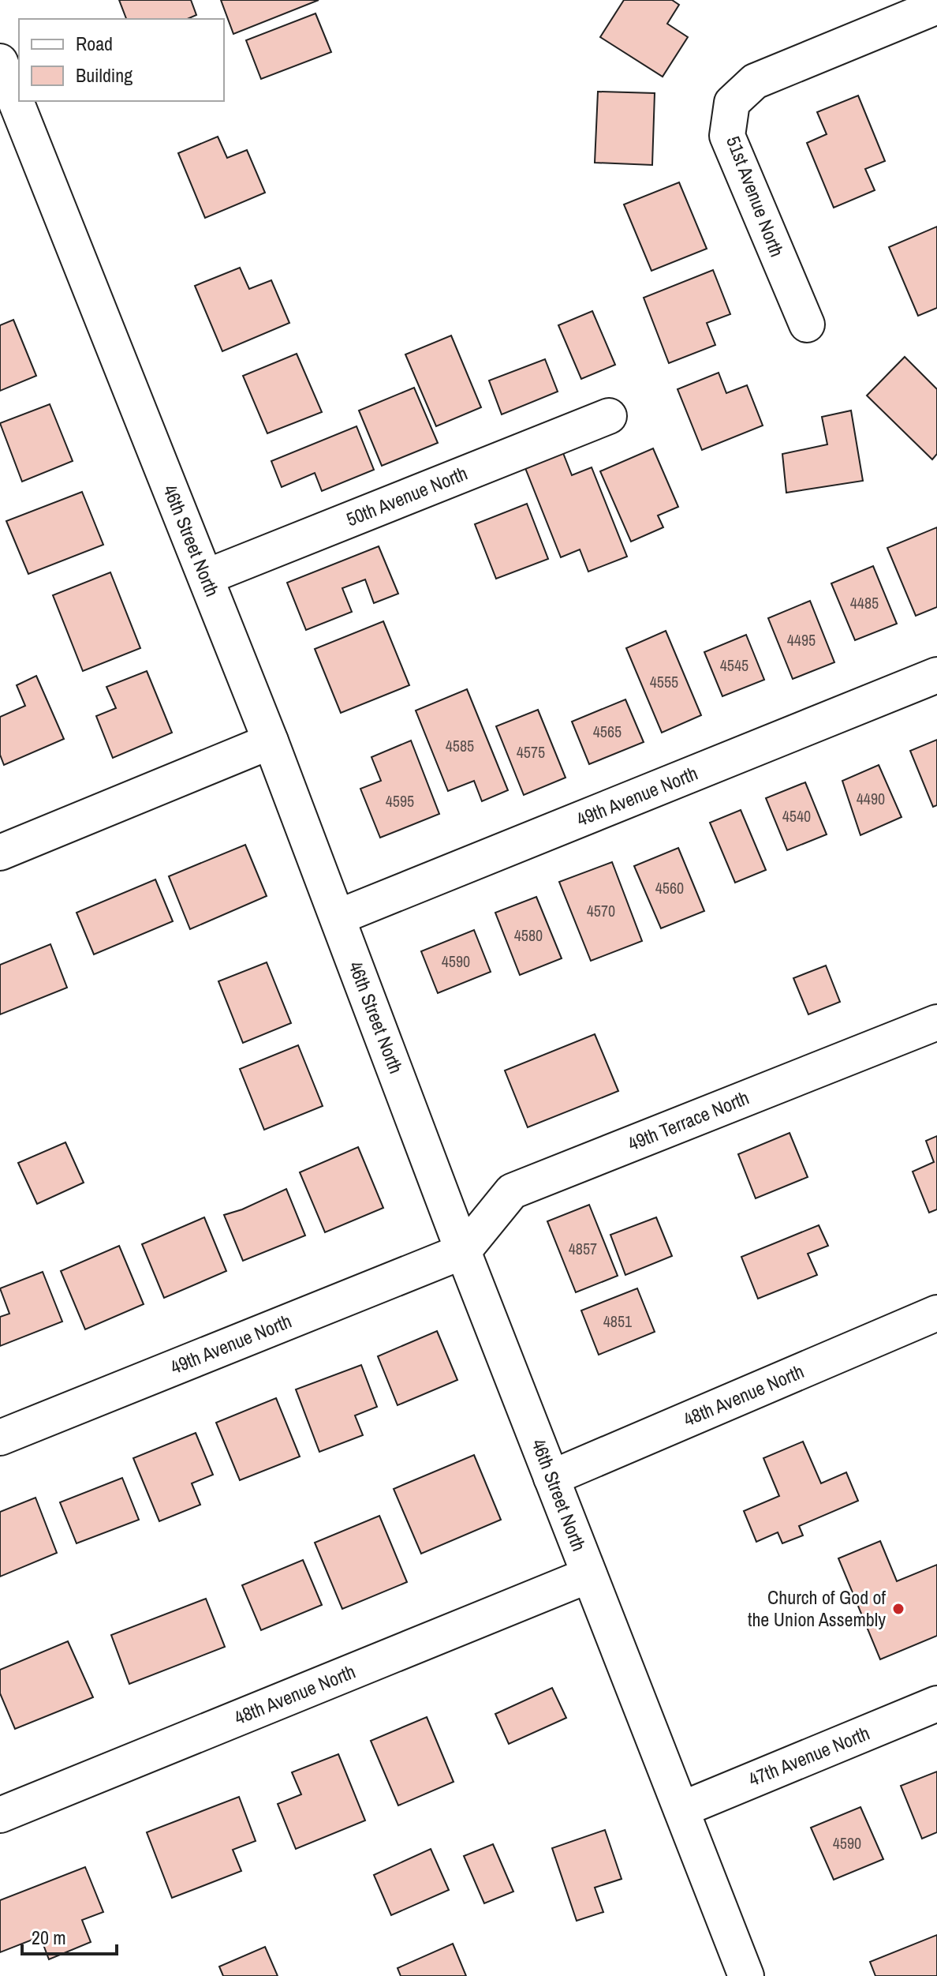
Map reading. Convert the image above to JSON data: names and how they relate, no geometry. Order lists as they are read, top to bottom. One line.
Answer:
{"streets":{"street":["51st Avenue North","50th Avenue North","46th Street North","49th Avenue North","49th Terrace North","48th Avenue North","47th Avenue North"]},"crossings":[["50th Avenue North","46th Street North"],["46th Street North","49th Avenue North"],["46th Street North","49th Terrace North"],["46th Street North","48th Avenue North"],["46th Street North","47th Avenue North"],["49th Avenue North","49th Terrace North"]],"places":["Church of God of the Union Assembly"],"house_numbers":["4485","4495","4545","4555","4565","4585","4575","4490","4595","4540","4560","4570","4580","4590","4857","4851","4590"],"legend":["Road","Building"],"scale_bar":"20 m"}
